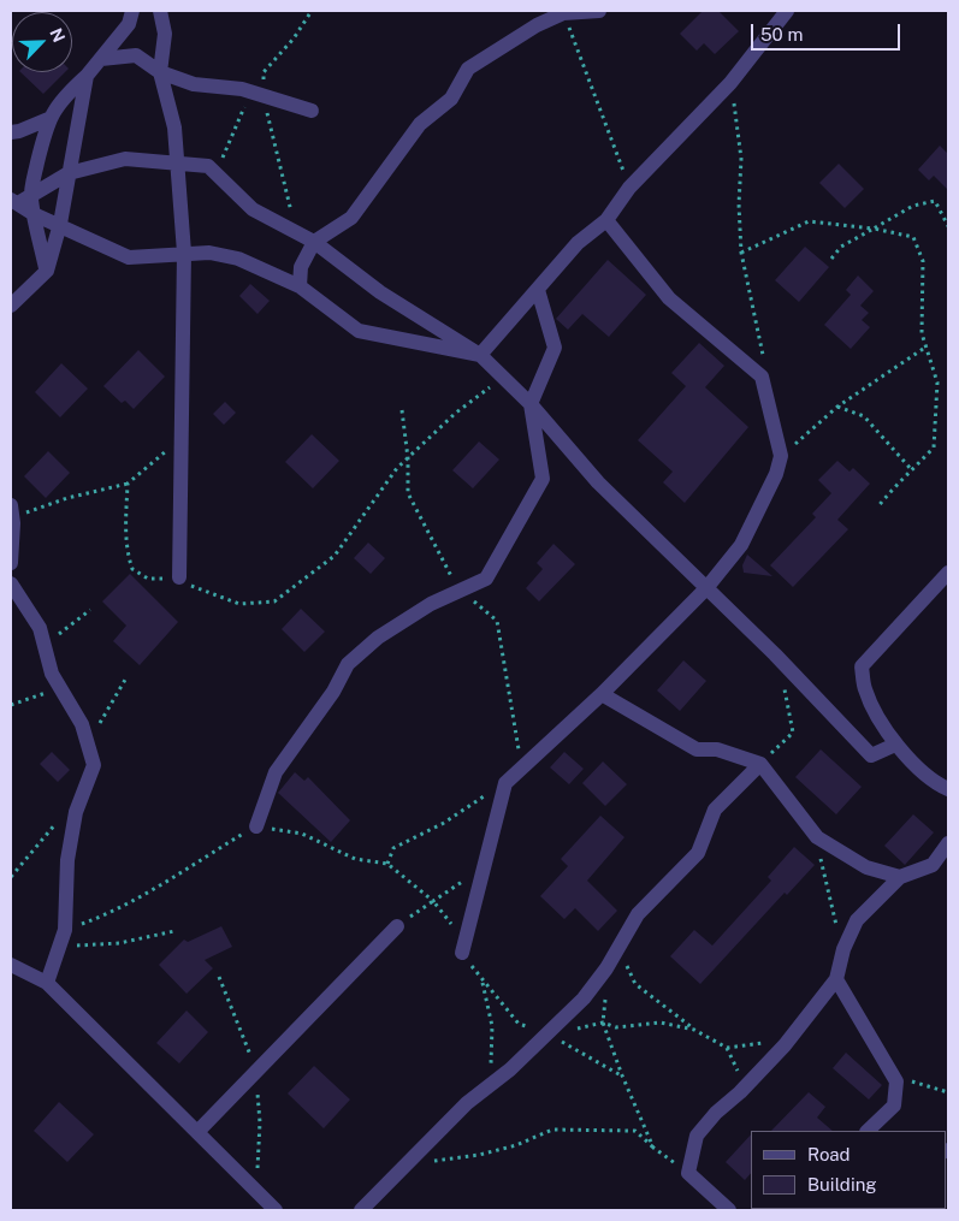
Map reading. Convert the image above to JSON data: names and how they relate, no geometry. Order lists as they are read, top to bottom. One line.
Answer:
{"legend":["Road","Building"],"scale_bar":"50 m","north":"top right"}
